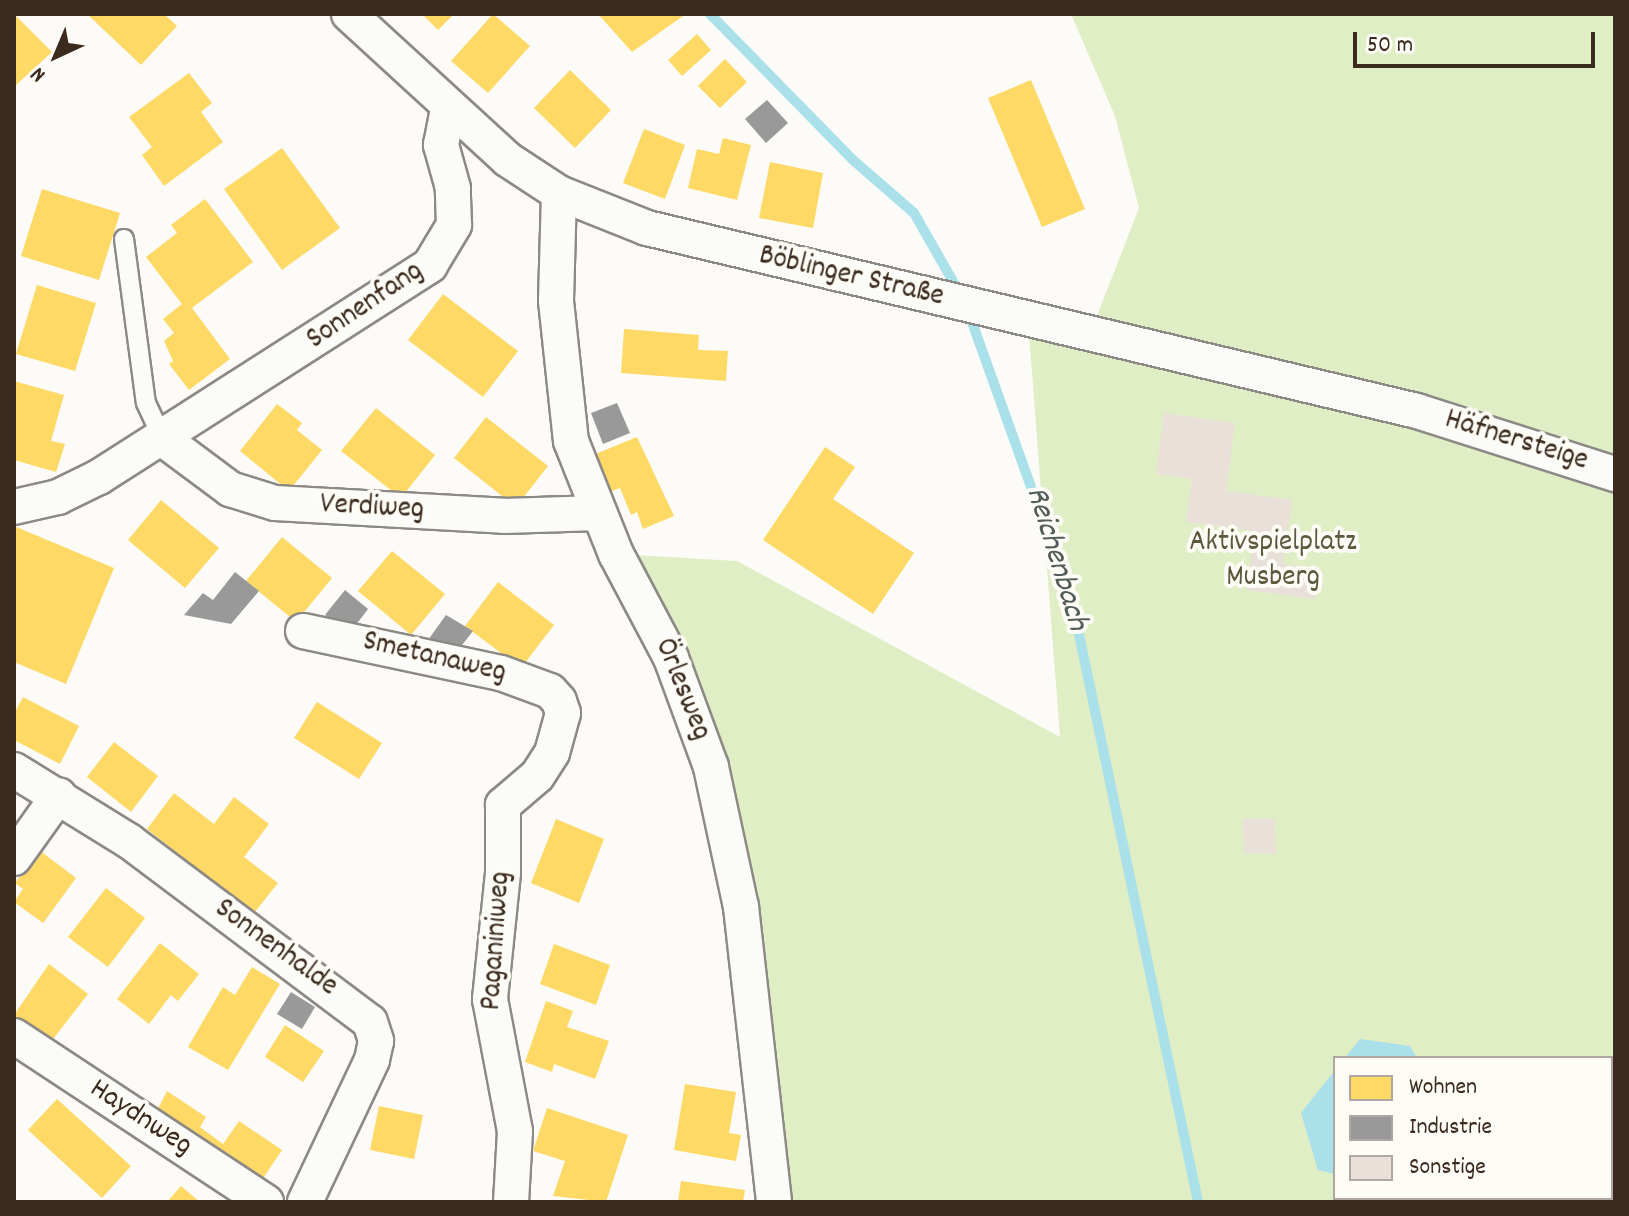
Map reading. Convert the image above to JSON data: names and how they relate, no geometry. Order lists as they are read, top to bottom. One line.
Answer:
{"streets":{"street":["Böblinger Straße","Sonnenfang","Häfnersteige","Verdiweg","Smetanaweg","Örlesweg","Paganiniweg","Sonnenhalde","Haydnweg"]},"crossings":[["Böblinger Straße","Sonnenfang"],["Böblinger Straße","Häfnersteige"],["Böblinger Straße","Örlesweg"],["Sonnenfang","Verdiweg"],["Verdiweg","Örlesweg"],["Smetanaweg","Paganiniweg"]],"water":["Reichenbach"],"parks":["Aktivspielplatz Musberg"],"legend":["Wohnen","Industrie","Sonstige"],"scale_bar":"50 m","north":"bottom left"}
